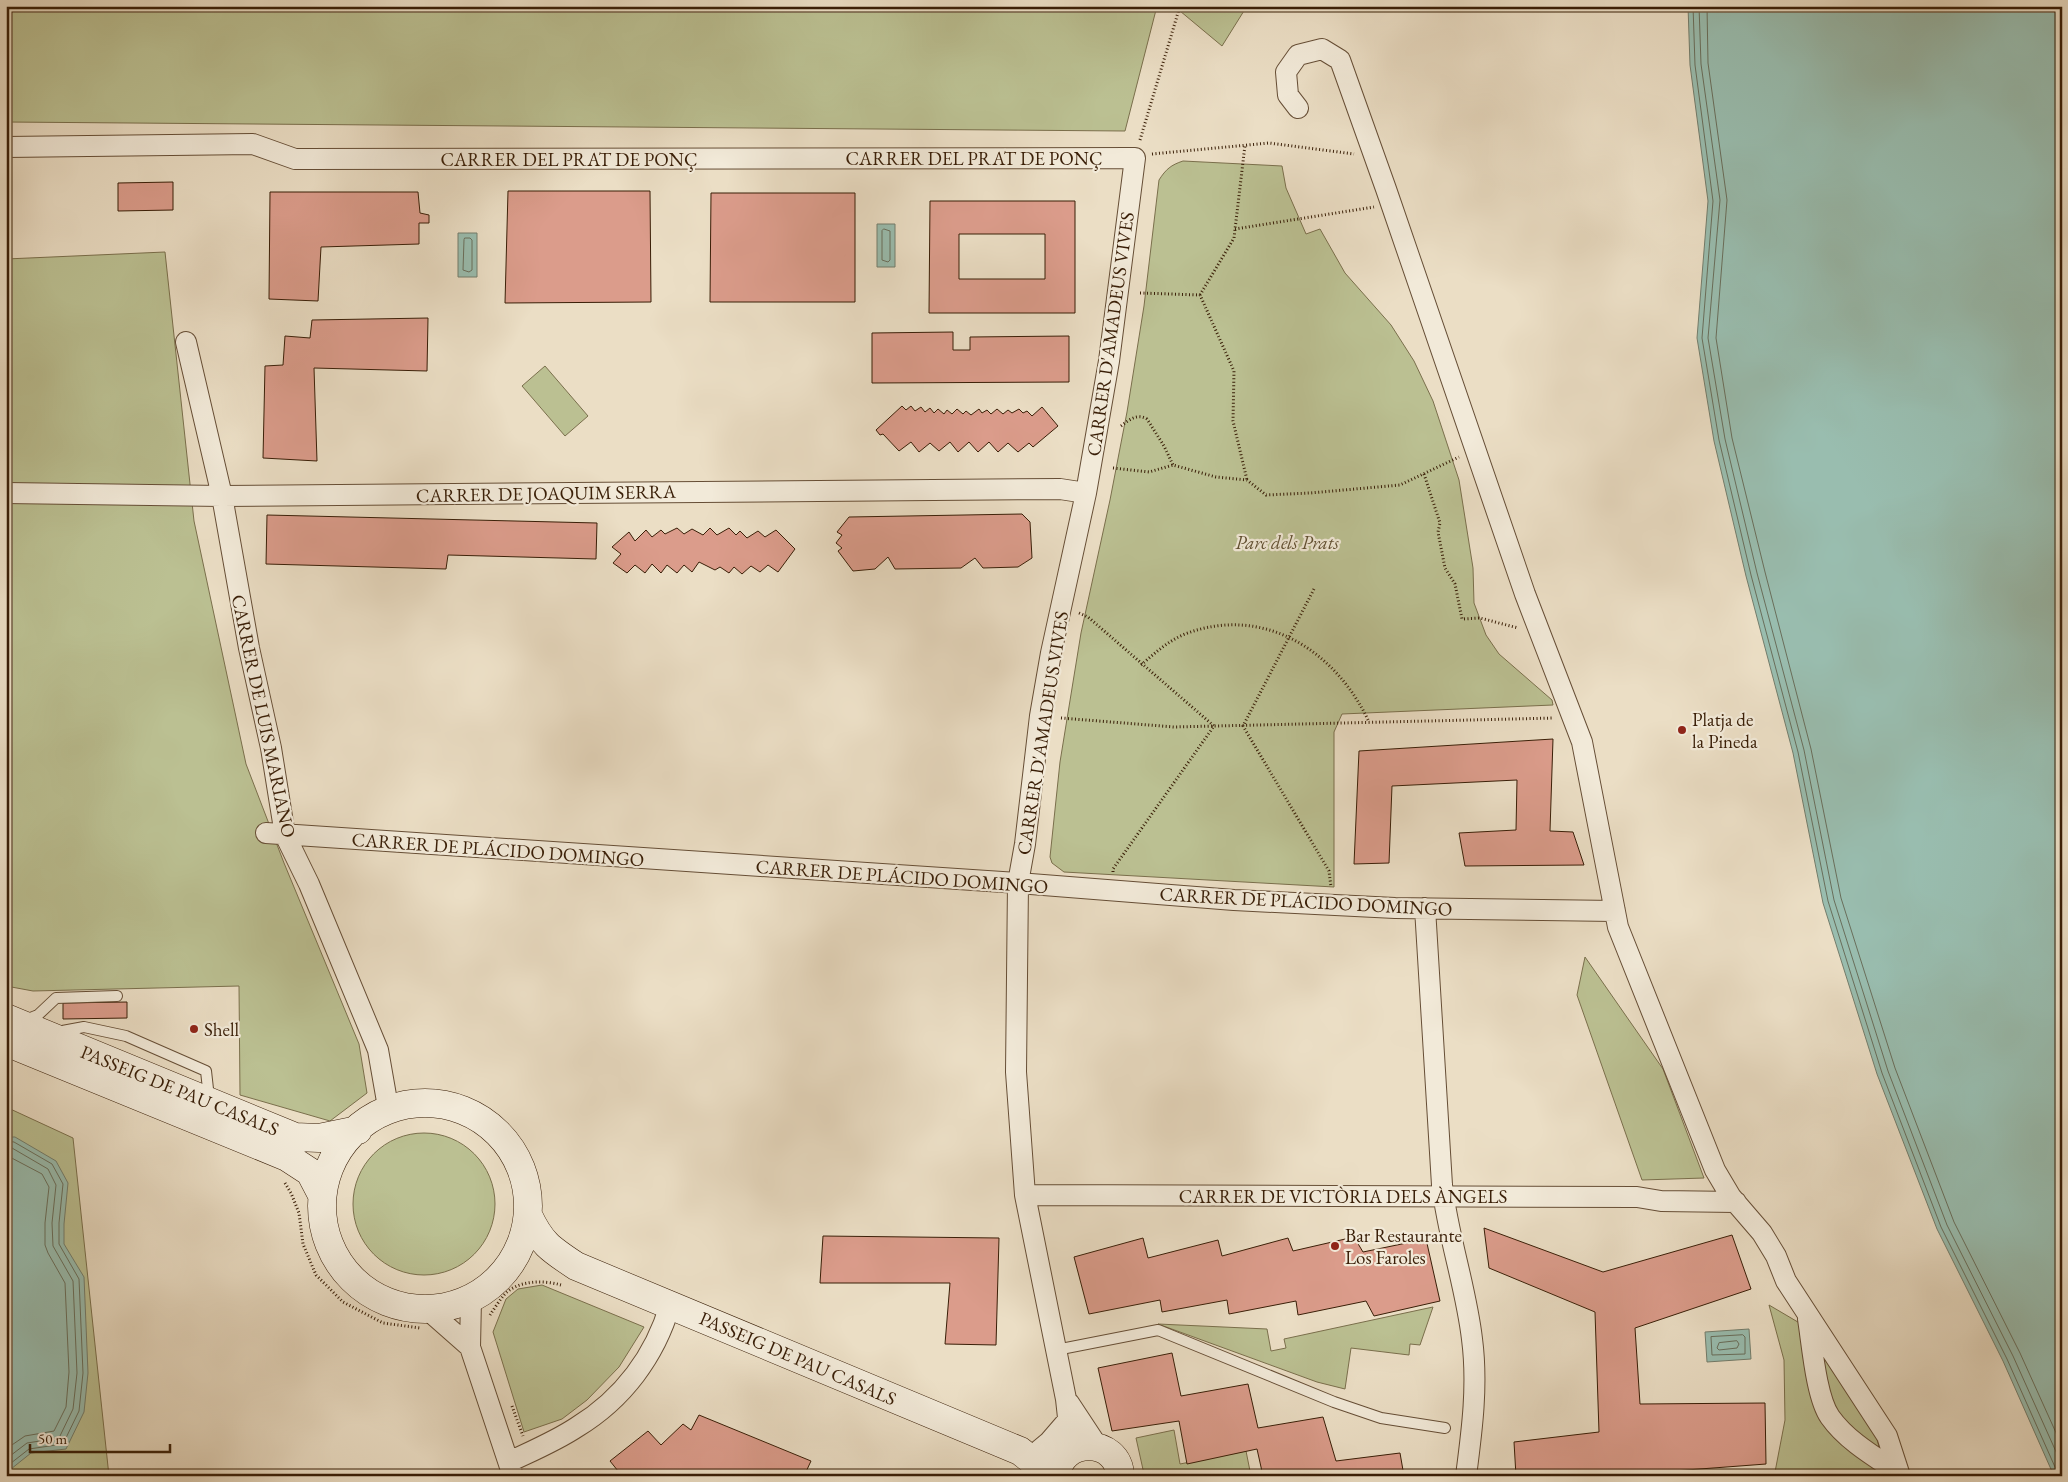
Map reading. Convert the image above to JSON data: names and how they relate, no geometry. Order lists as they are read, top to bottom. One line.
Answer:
{"streets":{"street":["CARRER DEL PRAT DE PONÇ","CARRER D'AMADEUS VIVES","CARRER DE JOAQUIM SERRA","CARRER DE LUIS MARIANO","CARRER DE PLÁCIDO DOMINGO","PASSEIG DE PAU CASALS","CARRER DE VICTÒRIA DELS ÀNGELS"]},"crossings":[["CARRER DEL PRAT DE PONÇ","CARRER D'AMADEUS VIVES"],["CARRER D'AMADEUS VIVES","CARRER DE JOAQUIM SERRA"],["CARRER D'AMADEUS VIVES","CARRER DE PLÁCIDO DOMINGO"],["CARRER D'AMADEUS VIVES","PASSEIG DE PAU CASALS"],["CARRER D'AMADEUS VIVES","CARRER DE VICTÒRIA DELS ÀNGELS"],["CARRER DE JOAQUIM SERRA","CARRER DE LUIS MARIANO"],["CARRER DE LUIS MARIANO","CARRER DE PLÁCIDO DOMINGO"]],"parks":["Parc dels Prats"],"places":["Platja de la Pineda","Shell","Bar Restaurante Los Faroles"],"scale_bar":"50 m"}
